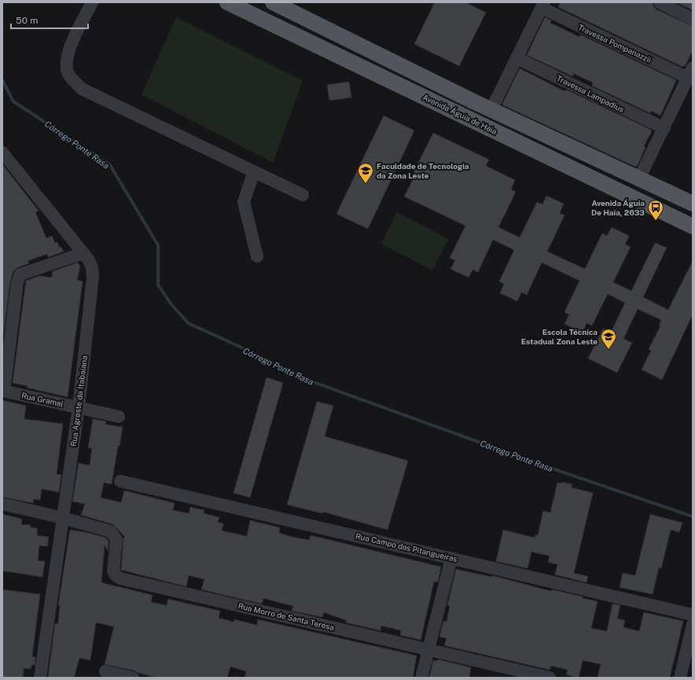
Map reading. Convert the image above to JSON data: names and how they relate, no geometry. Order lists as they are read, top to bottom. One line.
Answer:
{"streets":{"main road":["Avenida Águia de Haia"],"street":["Travessa Pompanazzii","Travessa Lampadius","Rua Gramal","Rua Agreste da Itabaiana","Rua Campo das Pitangueiras","Rua Morro de Santa Teresa"]},"crossings":[["Rua Gramal","Rua Agreste da Itabaiana"],["Rua Agreste da Itabaiana","Rua Morro de Santa Teresa"]],"water":["Córrego Ponte Rasa"],"places":{"school or university":["Faculdade de Tecnologia da Zona Leste","Escola Técnica Estadual Zona Leste"],"bus stop":["Avenida Águia De Haia, 2633"]},"scale_bar":"50 m"}
